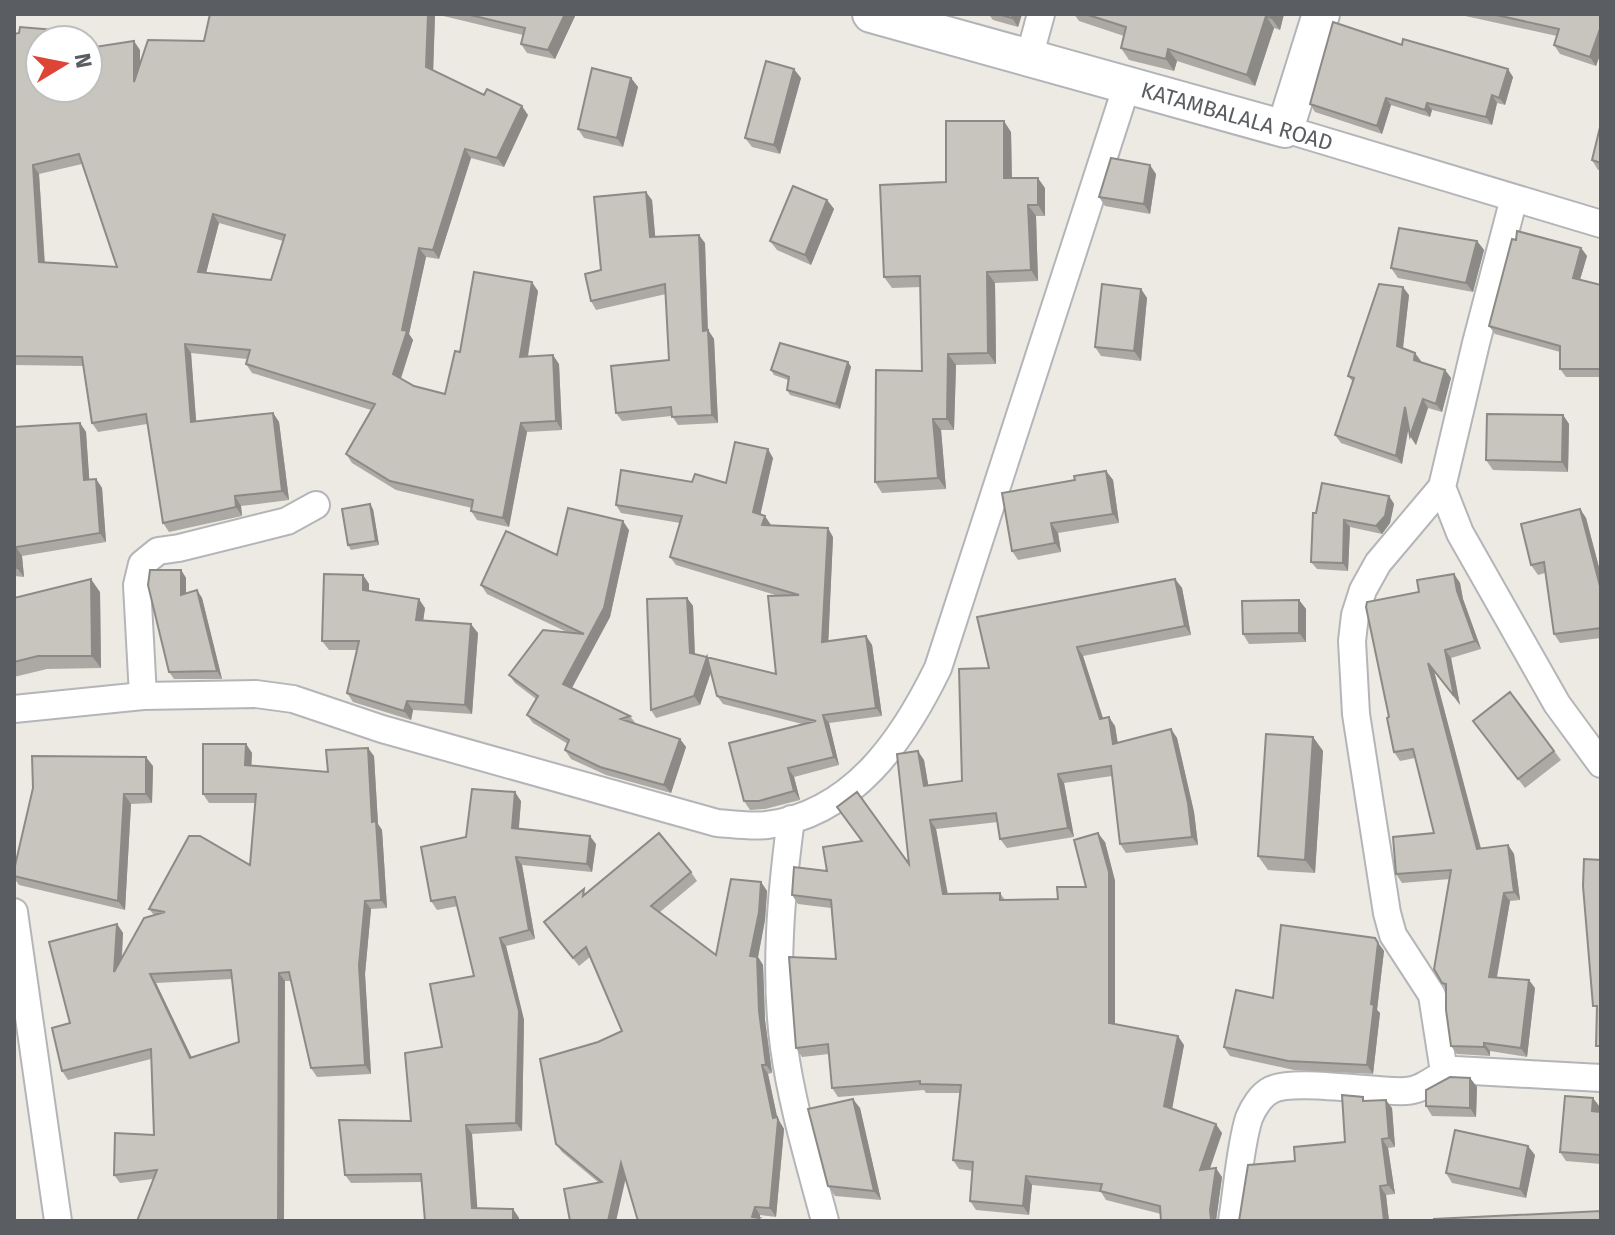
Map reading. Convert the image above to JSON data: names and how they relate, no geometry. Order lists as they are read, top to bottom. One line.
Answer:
{"streets":{"main road":["KATAMBALALA ROAD"]},"north":"right"}
